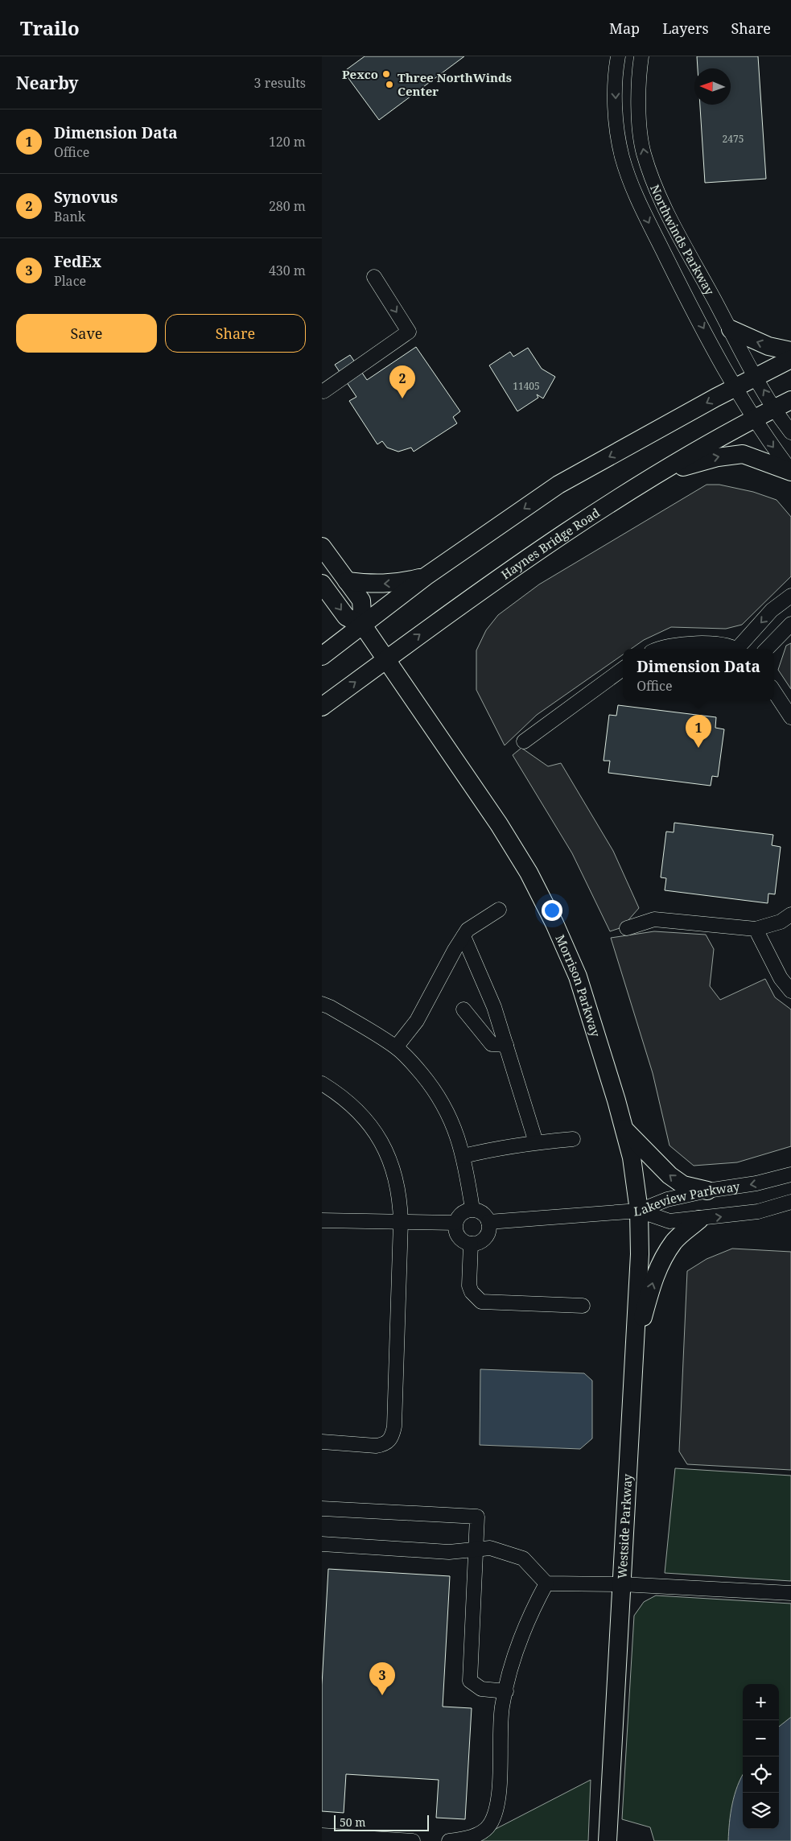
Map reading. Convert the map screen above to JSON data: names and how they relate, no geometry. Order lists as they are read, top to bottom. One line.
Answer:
{"streets":{"main road":["Haynes Bridge Road","Morrison Parkway","Westside Parkway"],"street":["Northwinds Parkway","Lakeview Parkway"]},"crossings":[["Northwinds Parkway","Haynes Bridge Road"],["Haynes Bridge Road","Morrison Parkway"],["Morrison Parkway","Lakeview Parkway"],["Morrison Parkway","Westside Parkway"],["Lakeview Parkway","Westside Parkway"]],"places":["Pexco","Three NorthWinds Center"],"house_numbers":["2475","11405"],"scale_bar":"50 m","north":"left","page":{"header":"Trailo","nav":["Map","Layers","Share"],"heading":["Nearby","3 results"],"list":[{"mark":"1","name":"Dimension Data","note":"Office","value":"120 m"},{"mark":"2","name":"Synovus","note":"Bank","value":"280 m"},{"mark":"3","name":"FedEx","note":"Place","value":"430 m"}],"buttons":["Save","Share"],"pins":["2","1","3"],"popup":["Dimension Data","Office"],"map_buttons":["+","−"],"scale":"50 m"}}
